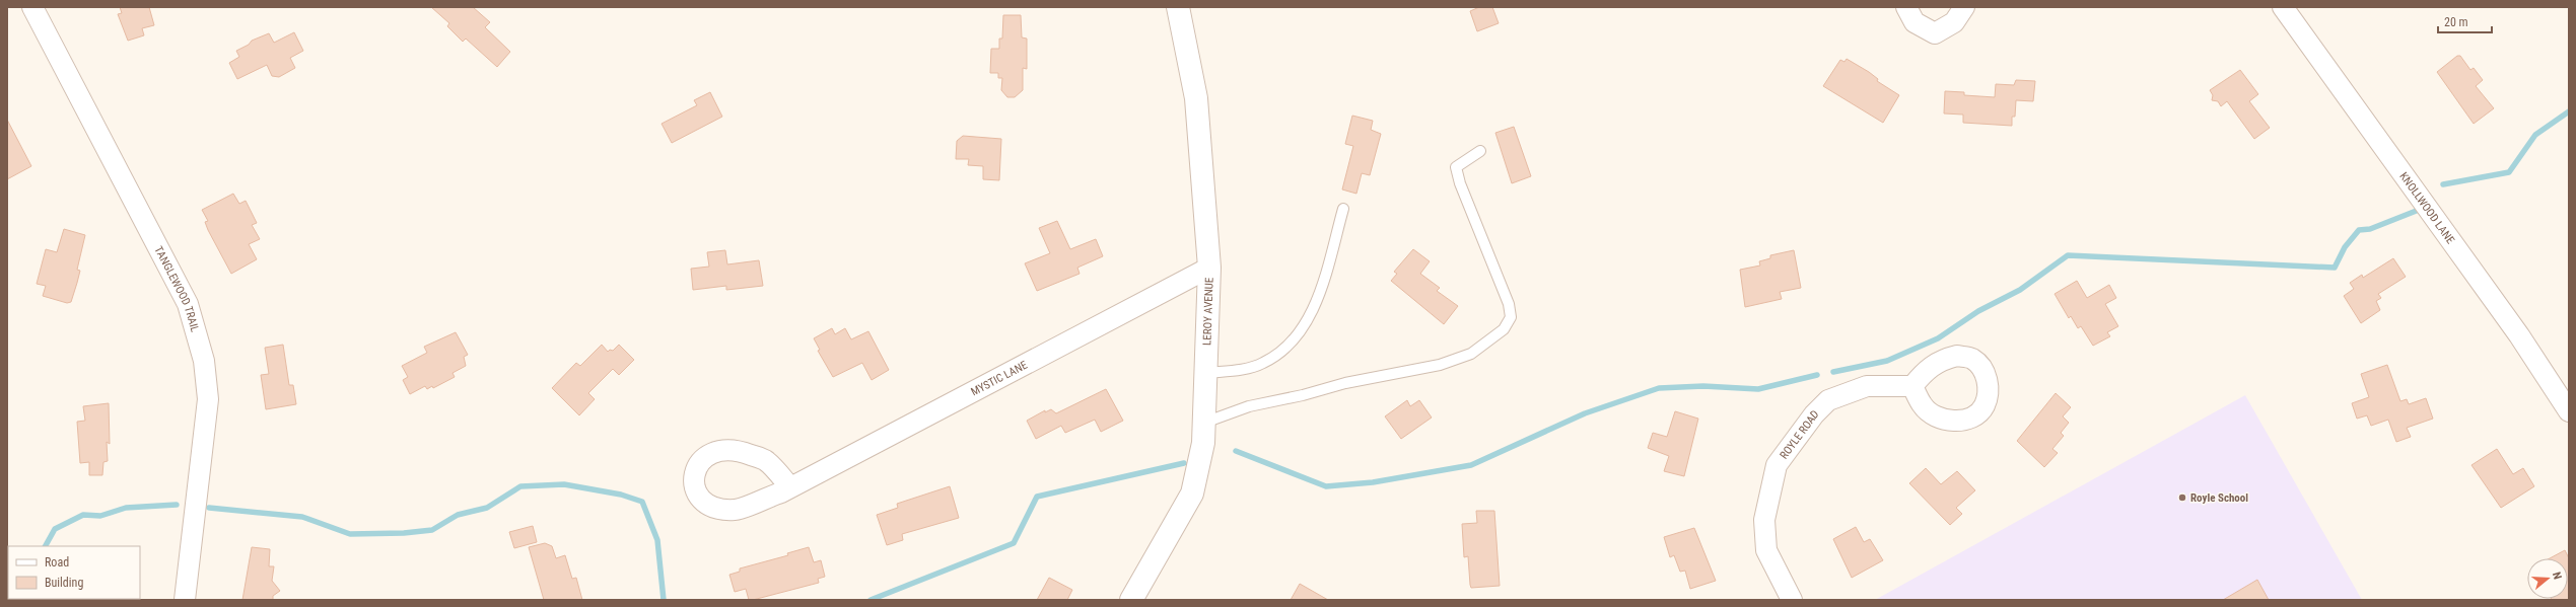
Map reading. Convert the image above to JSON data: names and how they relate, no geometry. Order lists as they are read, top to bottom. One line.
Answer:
{"streets":{"street":["KNOLLWOOD LANE","TANGLEWOOD TRAIL","LEROY AVENUE","MYSTIC LANE","ROYLE ROAD"]},"crossings":[["LEROY AVENUE","MYSTIC LANE"]],"places":["Royle School"],"legend":["Road","Building"],"scale_bar":"20 m","north":"right"}
